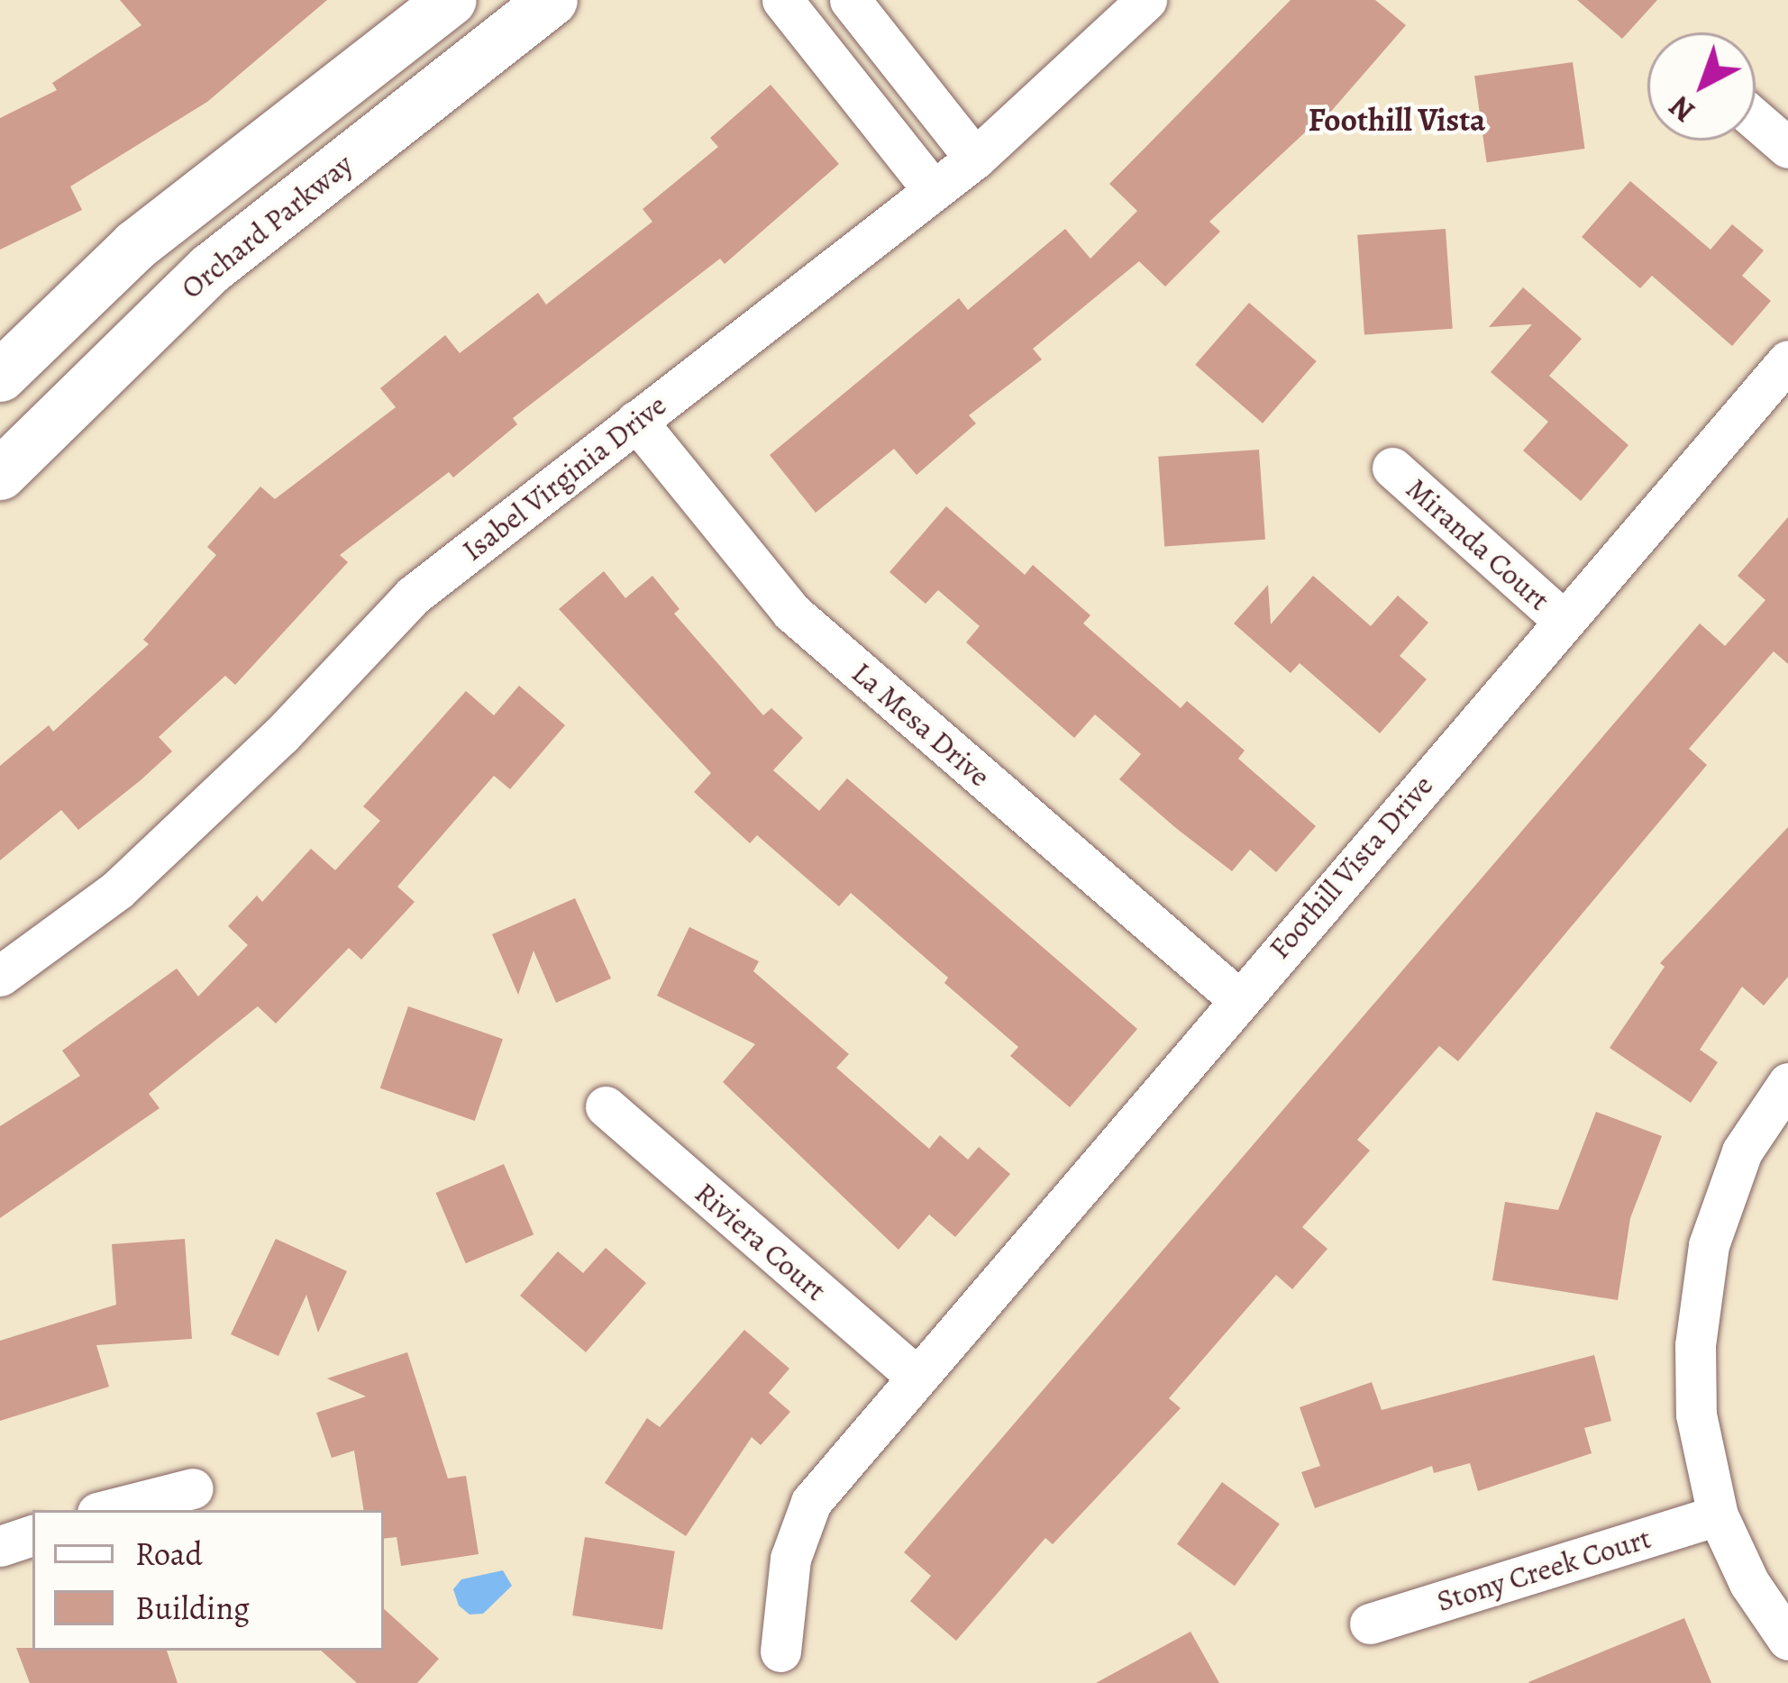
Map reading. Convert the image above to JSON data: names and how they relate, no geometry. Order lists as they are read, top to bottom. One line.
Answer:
{"streets":{"street":["Orchard Parkway","Isabel Virginia Drive","Miranda Court","La Mesa Drive","Foothill Vista Drive","Riviera Court","Stony Creek Court"]},"crossings":[["Isabel Virginia Drive","La Mesa Drive"],["Miranda Court","Foothill Vista Drive"],["La Mesa Drive","Foothill Vista Drive"],["Foothill Vista Drive","Riviera Court"]],"districts":["Foothill Vista"],"legend":["Road","Building"],"north":"bottom left"}
